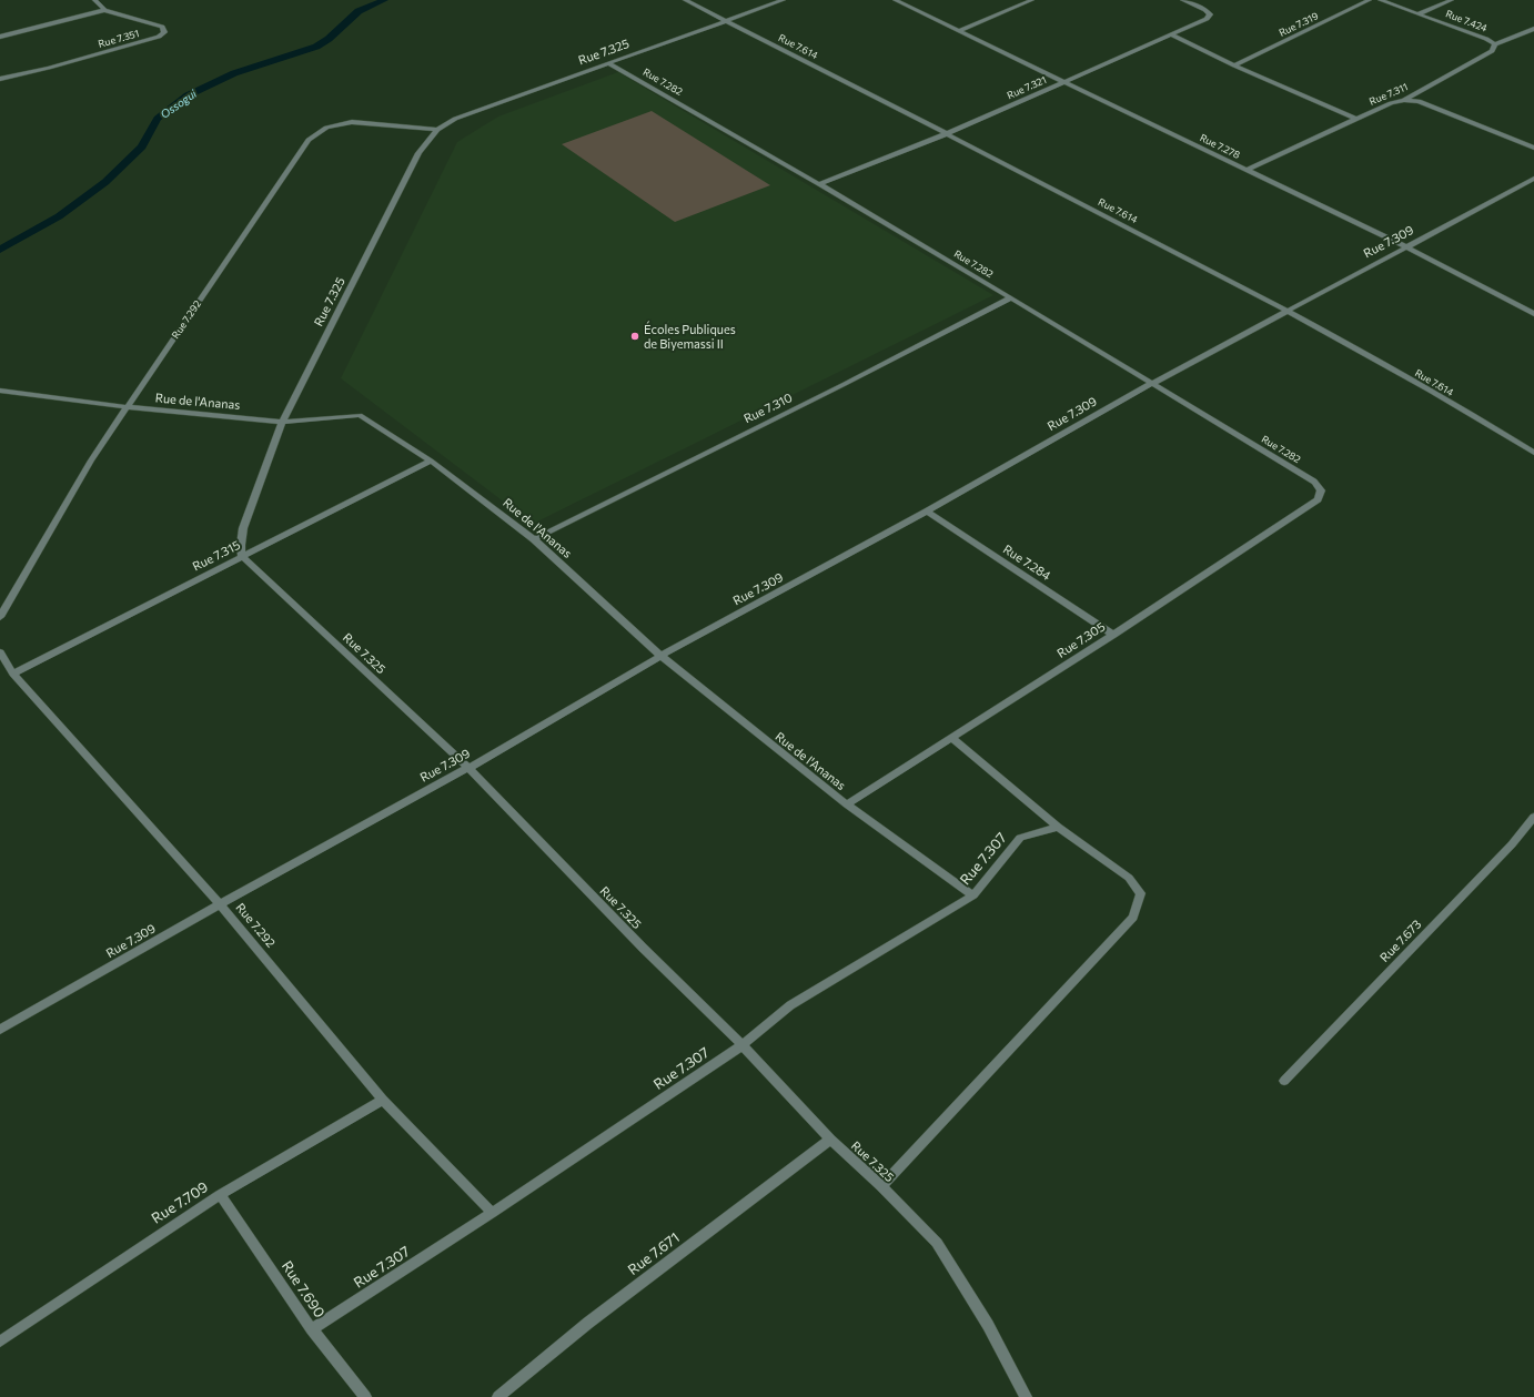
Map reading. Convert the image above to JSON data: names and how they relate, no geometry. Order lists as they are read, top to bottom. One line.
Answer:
{"streets":{"street":["Rue 7.424","Rue 7.319","Rue 7.351","Rue 7.614","Rue 7.325","Rue 7.282","Rue 7.321","Rue 7.311","Rue 7.278","Rue 7.309","Rue 7.292","Rue de l'Ananas","Rue 7.310","Rue 7.315","Rue 7.284","Rue 7.305","Rue 7.307","Rue 7.673","Rue 7.709","Rue 7.671","Rue 7.690"]},"crossings":[["Rue 7.424","Rue 7.311"],["Rue 7.614","Rue 7.325"],["Rue 7.614","Rue 7.321"],["Rue 7.614","Rue 7.309"],["Rue 7.325","Rue 7.282"],["Rue 7.325","Rue 7.309"],["Rue 7.325","Rue 7.292"],["Rue 7.325","Rue de l'Ananas"],["Rue 7.325","Rue 7.315"],["Rue 7.325","Rue 7.307"],["Rue 7.325","Rue 7.671"],["Rue 7.282","Rue 7.321"],["Rue 7.282","Rue 7.309"],["Rue 7.282","Rue 7.310"],["Rue 7.282","Rue 7.305"],["Rue 7.321","Rue 7.278"],["Rue 7.311","Rue 7.278"],["Rue 7.278","Rue 7.309"],["Rue 7.309","Rue 7.292"],["Rue 7.309","Rue de l'Ananas"],["Rue 7.309","Rue 7.284"],["Rue 7.292","Rue de l'Ananas"],["Rue 7.292","Rue 7.315"],["Rue 7.292","Rue 7.307"],["Rue 7.292","Rue 7.709"],["Rue de l'Ananas","Rue 7.310"],["Rue de l'Ananas","Rue 7.315"],["Rue de l'Ananas","Rue 7.305"],["Rue de l'Ananas","Rue 7.307"],["Rue 7.284","Rue 7.305"],["Rue 7.307","Rue 7.690"],["Rue 7.709","Rue 7.690"]],"water":["Ossogui"],"places":["Écoles Publiques de Biyemassi II"]}
